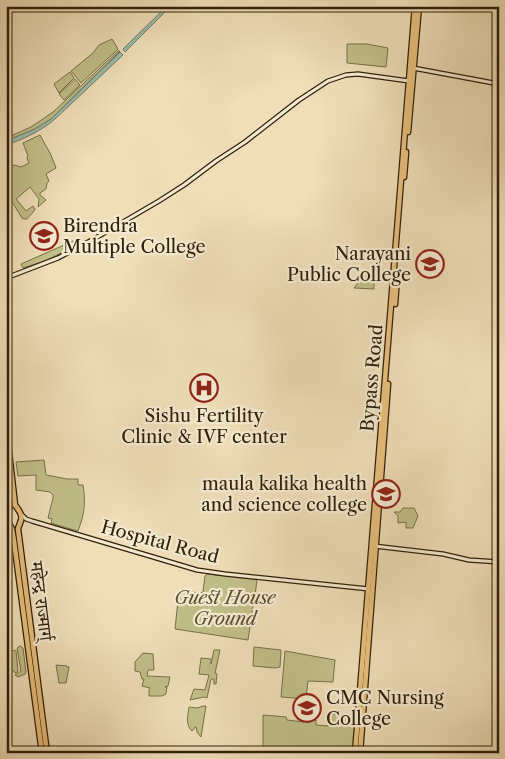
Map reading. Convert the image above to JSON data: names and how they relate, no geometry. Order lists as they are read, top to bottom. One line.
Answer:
{"streets":{"highway":["Bypass Road","महेन्द्र राज्मार्ग्"],"street":["Hospital Road"]},"crossings":[["Bypass Road","Hospital Road"],["Hospital Road","महेन्द्र राज्मार्ग्"]],"parks":["Guest House Ground"],"places":{"school or university":["Birendra Multiple College","Narayani Public College","maula kalika health and science college","CMC Nursing College"],"hospital":["Sishu Fertility Clinic & IVF center"]}}
